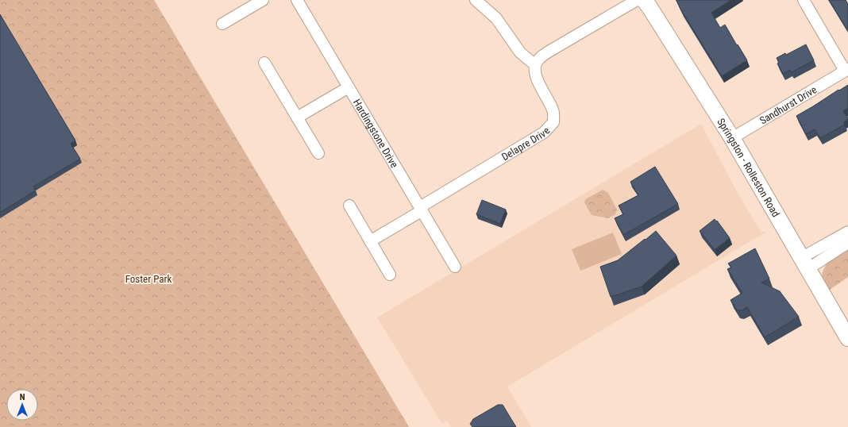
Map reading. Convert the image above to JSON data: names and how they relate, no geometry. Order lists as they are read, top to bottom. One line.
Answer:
{"streets":{"main road":["Springston - Rolleston Road"],"street":["Sandhurst Drive","Hardingstone Drive","Delapre Drive"]},"crossings":[["Sandhurst Drive","Springston - Rolleston Road"],["Hardingstone Drive","Delapre Drive"]],"parks":["Foster Park"],"north":"top"}
